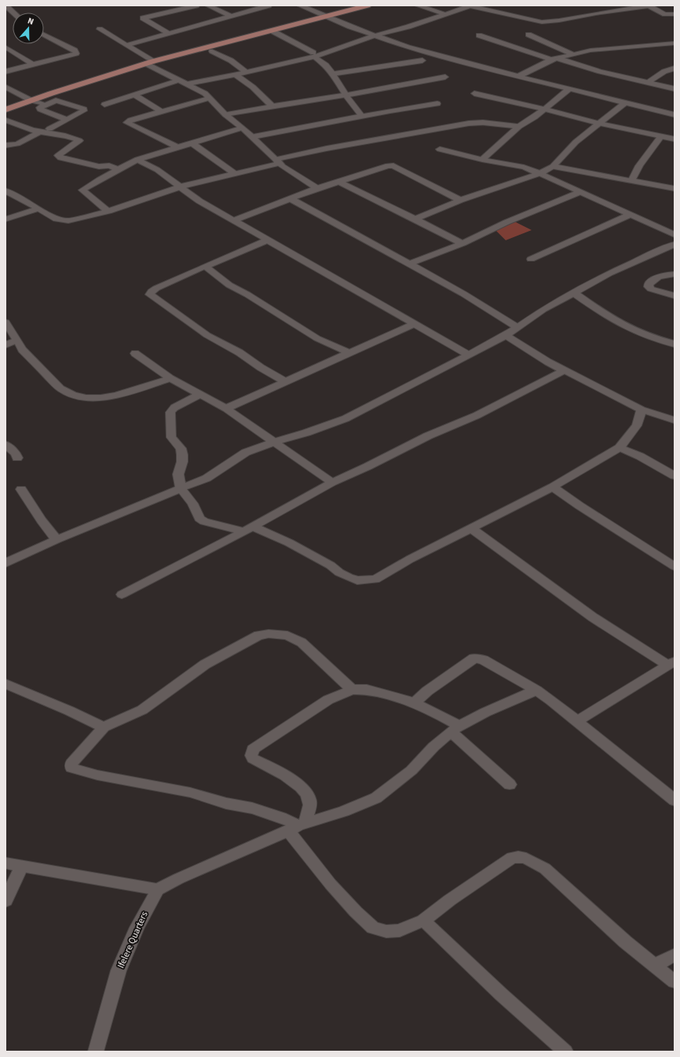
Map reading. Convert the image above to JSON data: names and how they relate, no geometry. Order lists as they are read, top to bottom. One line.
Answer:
{"streets":{"street":["Ifelere Quarters"]},"north":"top"}
